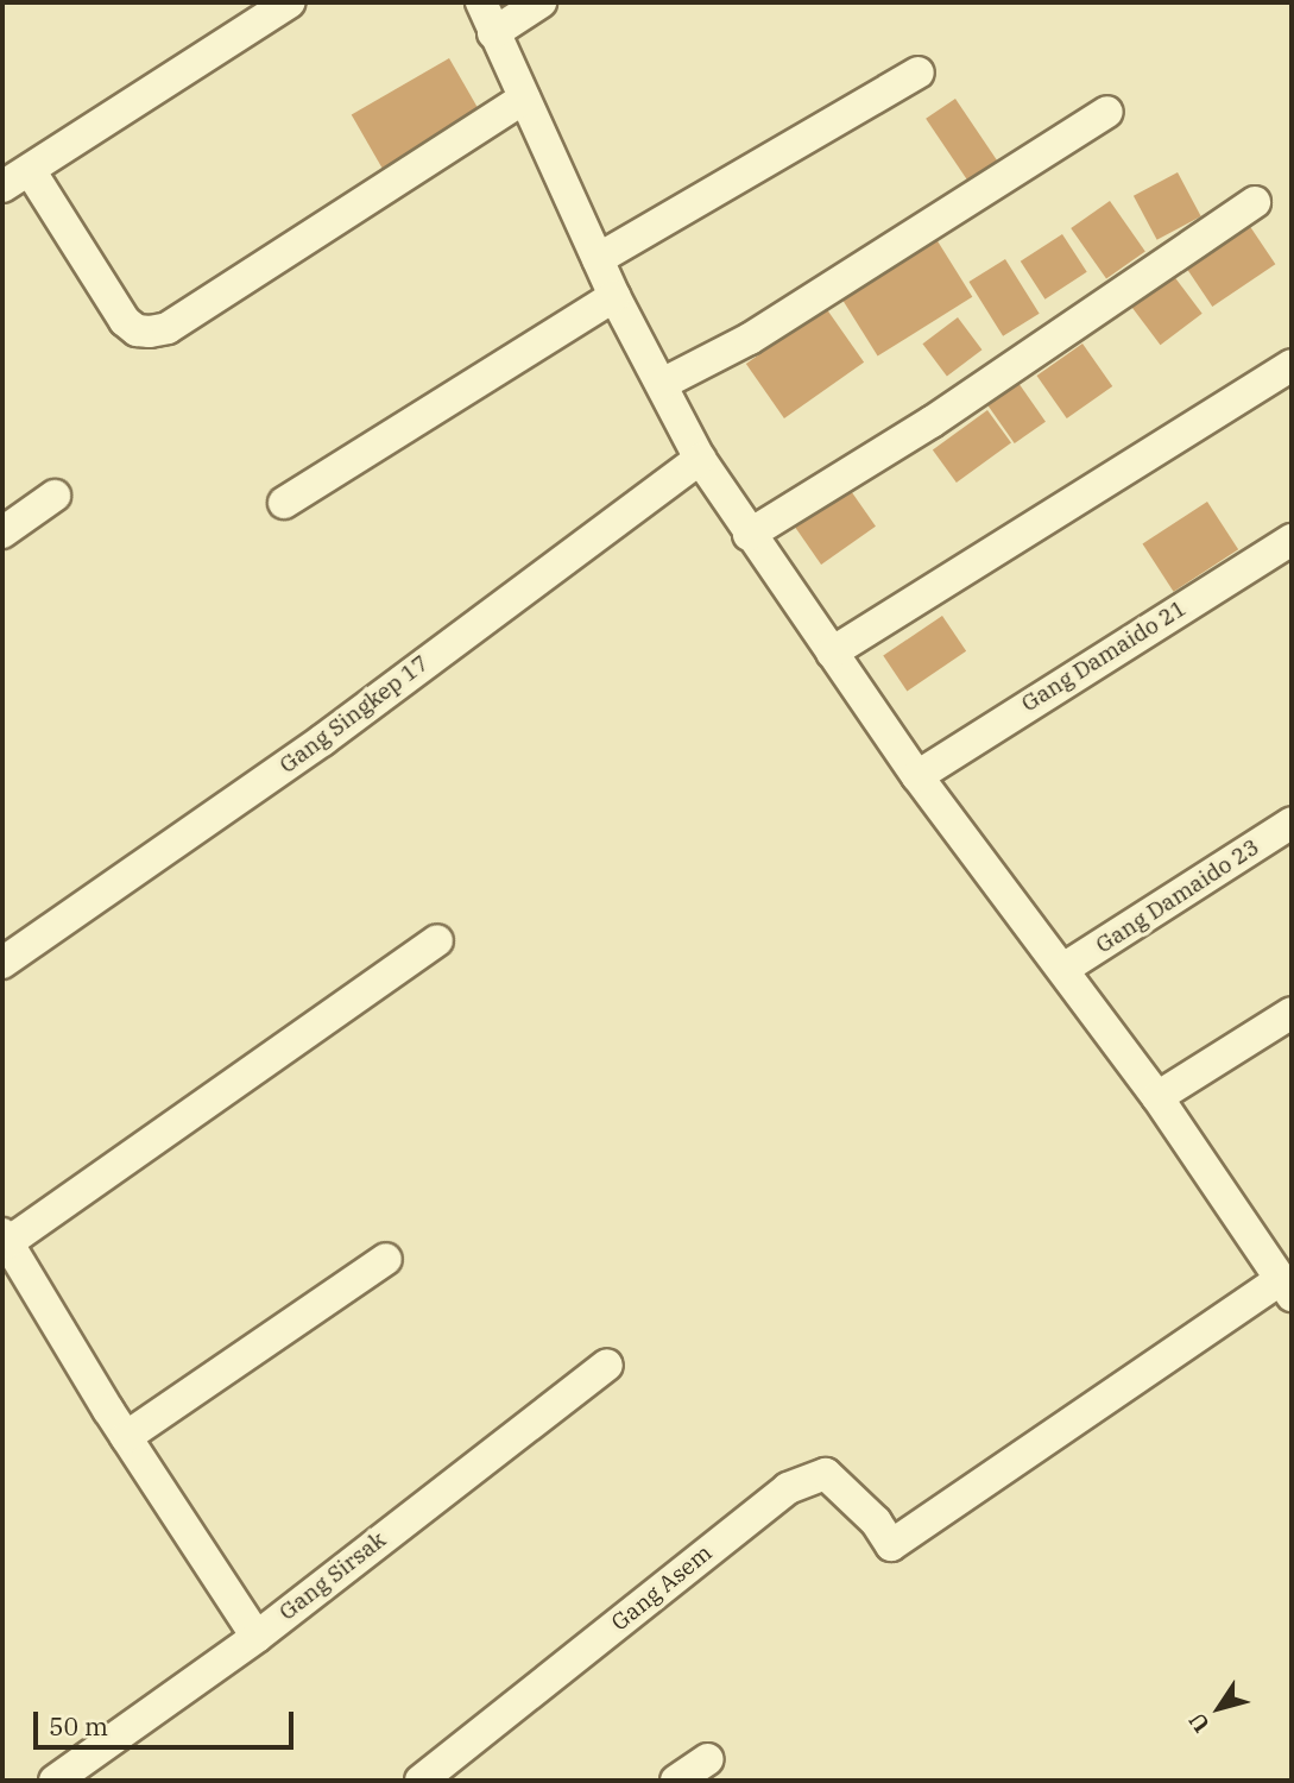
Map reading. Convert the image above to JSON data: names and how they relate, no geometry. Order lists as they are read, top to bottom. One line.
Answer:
{"streets":{"street":["Gang Damaido 21","Gang Singkep 17","Gang Damaido 23","Gang Sirsak","Gang Asem"]},"scale_bar":"50 m","north":"bottom left"}
